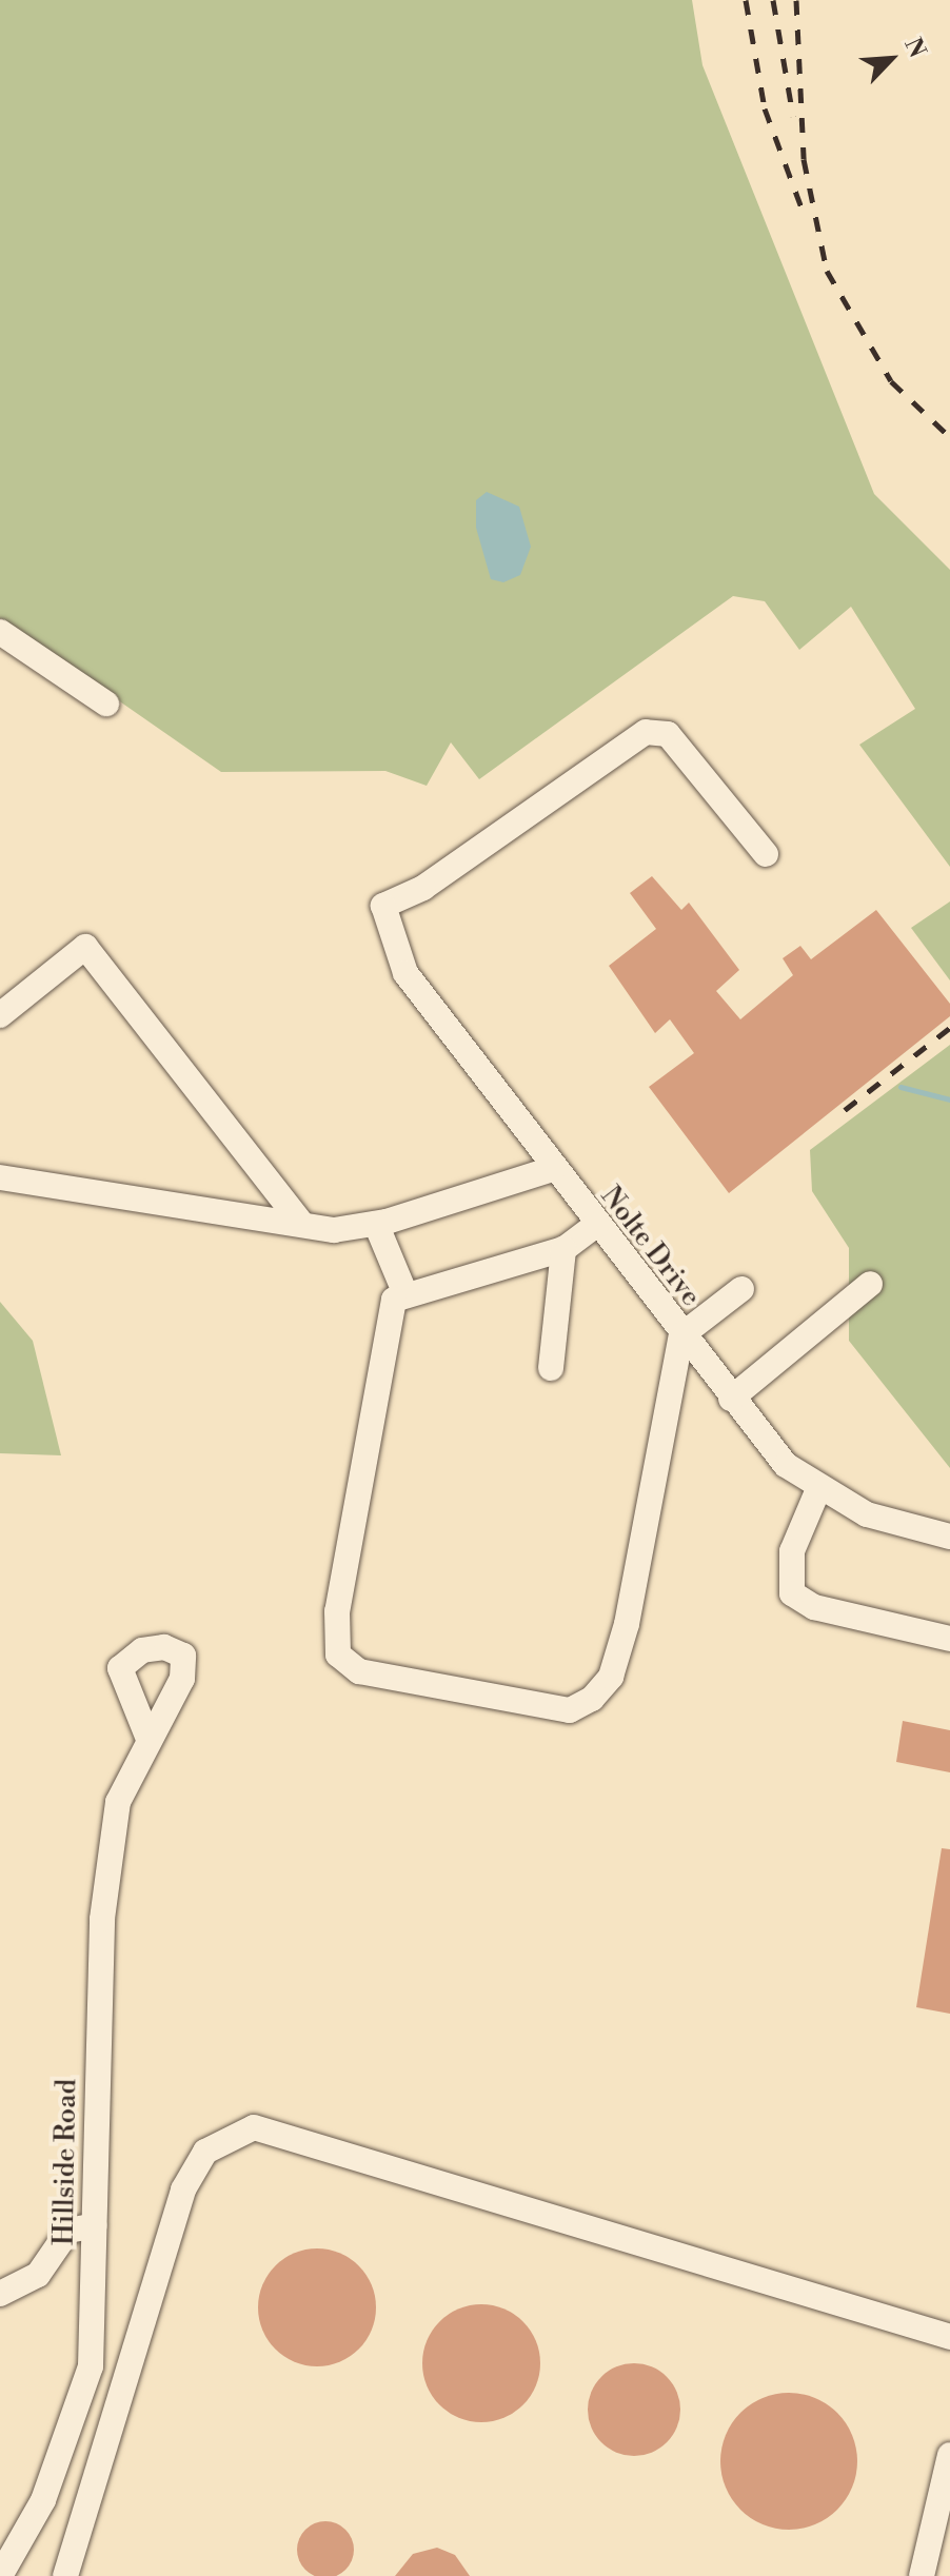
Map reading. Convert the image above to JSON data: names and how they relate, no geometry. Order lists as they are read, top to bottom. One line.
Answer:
{"streets":{"street":["Nolte Drive","Hillside Road"]},"north":"top right"}
